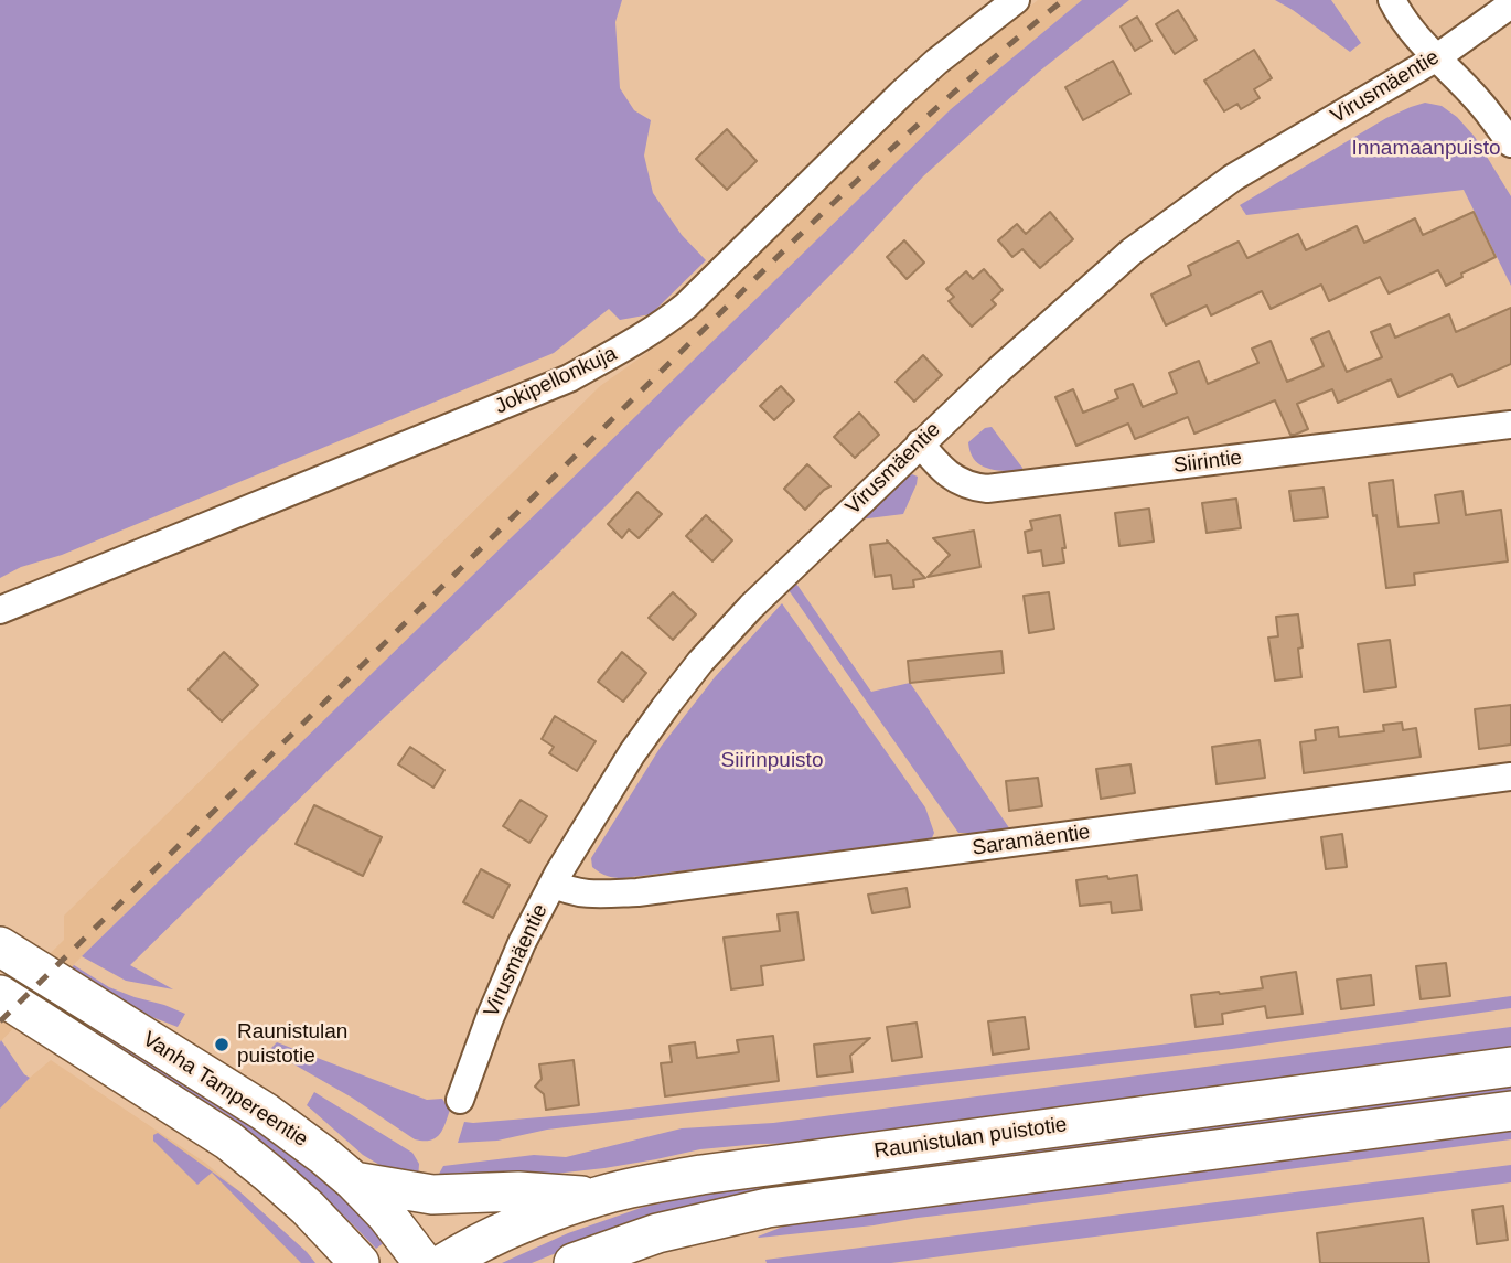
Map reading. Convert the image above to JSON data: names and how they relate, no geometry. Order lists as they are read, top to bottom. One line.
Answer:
{"streets":{"main road":["Vanha Tampereentie","Raunistulan puistotie"],"street":["Virusmäentie","Jokipellonkuja","Siirintie","Saramäentie"]},"crossings":[["Virusmäentie","Siirintie"],["Virusmäentie","Saramäentie"]],"parks":["Innamaanpuisto","Siirinpuisto"],"places":["Raunistulan puistotie"]}
